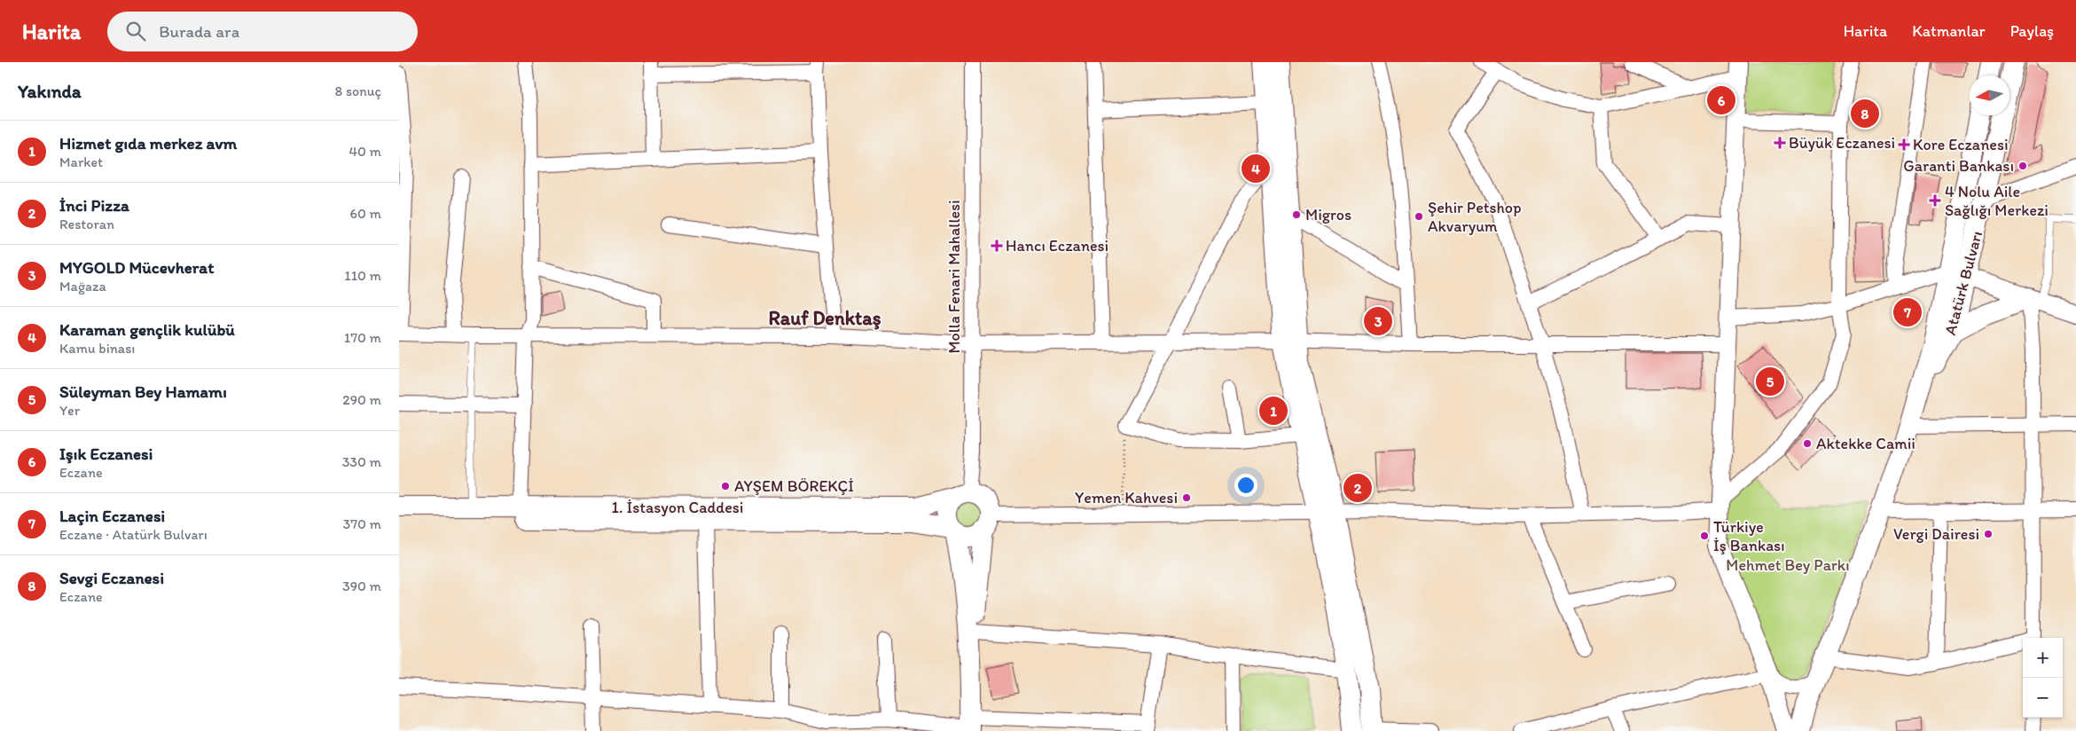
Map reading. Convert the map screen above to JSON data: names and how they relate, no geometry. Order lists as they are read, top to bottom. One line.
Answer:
{"streets":{"main road":["Atatürk Bulvarı","1. İstasyon Caddesi"],"street":["Molla Fenari Mahallesi"]},"crossings":[["Molla Fenari Mahallesi","1. İstasyon Caddesi"]],"districts":["Rauf Denktaş"],"parks":["Mehmet Bey Parkı"],"places":{"health":["Büyük Eczanesi","Kore Eczanesi","4 Nolu Aile Sağlığı Merkezi","Hancı Eczanesi"],"other":["Garanti Bankası","Migros","Şehir Petshop Akvaryum","Aktekke Camii","AYŞEM BÖREKÇİ","Yemen Kahvesi","Vergi Dairesi","Türkiye İş Bankası"]},"north":"left","page":{"header":"Harita","search":"Burada ara","nav":["Harita","Katmanlar","Paylaş"],"heading":["Yakında","8 sonuç"],"pins":["6","8","4","7","3","5","1","2"],"list":[{"mark":"1","name":"Hizmet gıda merkez avm","note":"Market","value":"40 m"},{"mark":"2","name":"İnci Pizza","note":"Restoran","value":"60 m"},{"mark":"3","name":"MYGOLD Mücevherat","note":"Mağaza","value":"110 m"},{"mark":"4","name":"Karaman gençlik kulübü","note":"Kamu binası","value":"170 m"},{"mark":"5","name":"Süleyman Bey Hamamı","note":"Yer","value":"290 m"},{"mark":"6","name":"Işık Eczanesi","note":"Eczane","value":"330 m"},{"mark":"7","name":"Laçin Eczanesi","note":"Eczane · Atatürk Bulvarı","value":"370 m"},{"mark":"8","name":"Sevgi Eczanesi","note":"Eczane","value":"390 m"}],"map_buttons":["+","−"]}}
